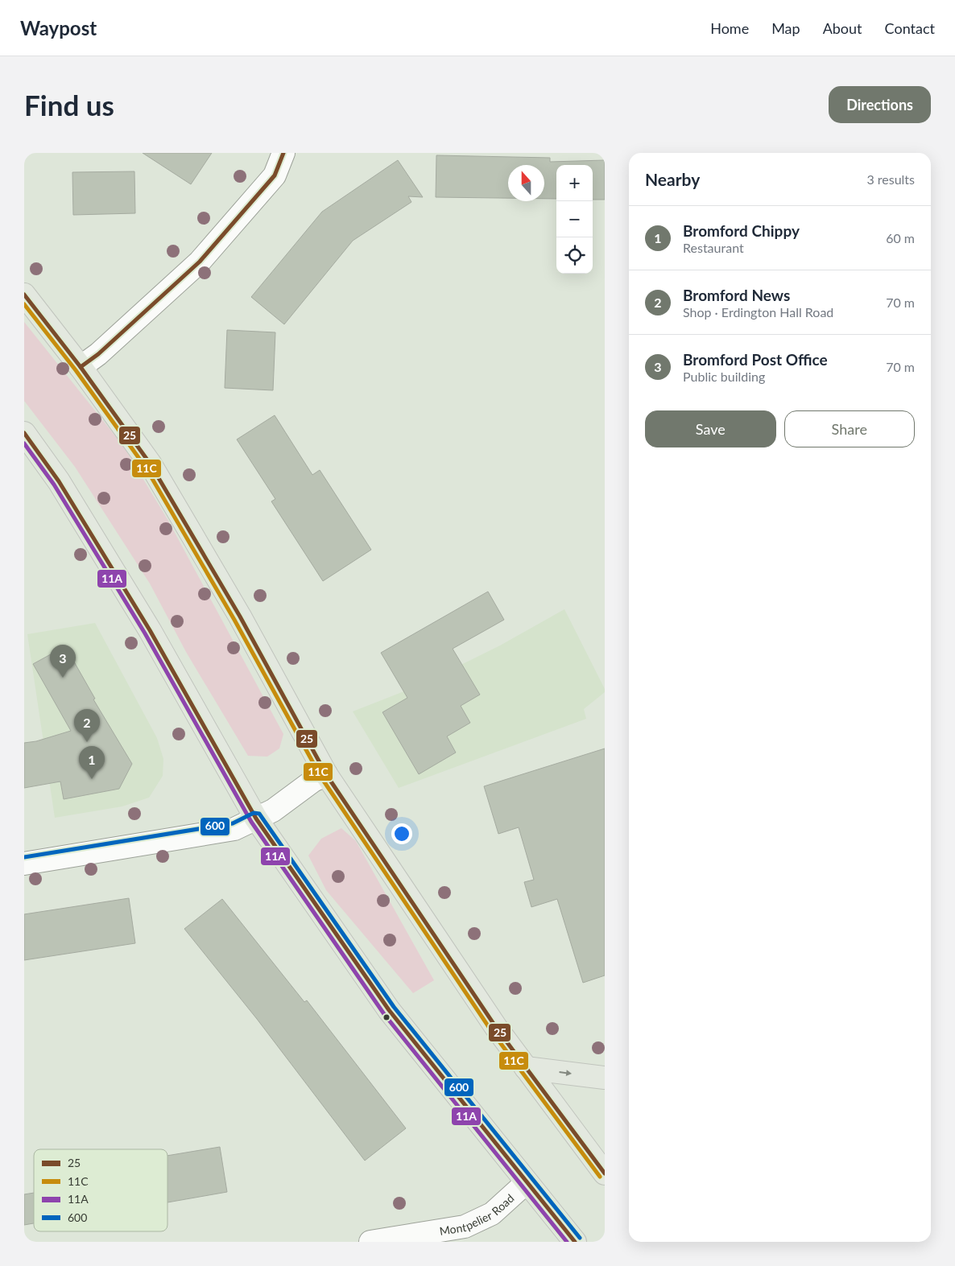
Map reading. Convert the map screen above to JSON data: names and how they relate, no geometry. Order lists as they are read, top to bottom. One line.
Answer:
{"streets":{"street":["Montpelier Road"]},"lines":["transit line 25","transit line 11C","transit line 11A","transit line 600"],"legend":["25","11C","11A","600"],"north":"top","page":{"header":"Waypost","nav":["Home","Map","About","Contact"],"buttons":["Directions",["Save","Share"]],"title":"Find us","heading":["Nearby","3 results"],"map_buttons":["+","−"],"list":[{"mark":"1","name":"Bromford Chippy","note":"Restaurant","value":"60 m"},{"mark":"2","name":"Bromford News","note":"Shop · Erdington Hall Road","value":"70 m"},{"mark":"3","name":"Bromford Post Office","note":"Public building","value":"70 m"}],"pins":["3","2","1"]}}
